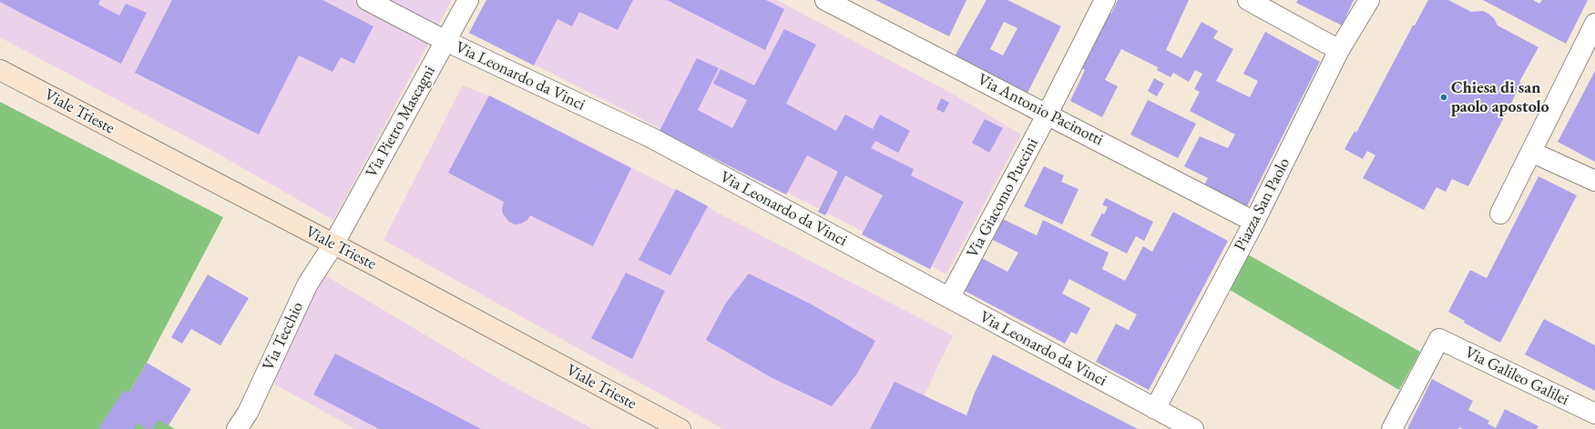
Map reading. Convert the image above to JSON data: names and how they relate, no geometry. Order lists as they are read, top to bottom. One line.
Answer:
{"streets":{"main road":["Viale Trieste"],"street":["Via Leonardo da Vinci","Via Antonio Pacinotti","Via Pietro Mascagni","Via Giacomo Puccini","Piazza San Paolo","Via Tecchio","Via Galileo Galilei"]},"crossings":[["Via Leonardo da Vinci","Via Pietro Mascagni"],["Via Leonardo da Vinci","Via Giacomo Puccini"],["Via Leonardo da Vinci","Piazza San Paolo"],["Via Antonio Pacinotti","Via Giacomo Puccini"],["Via Antonio Pacinotti","Piazza San Paolo"],["Viale Trieste","Via Pietro Mascagni"],["Viale Trieste","Via Tecchio"],["Via Pietro Mascagni","Via Tecchio"]],"places":["Chiesa di san paolo apostolo"]}
